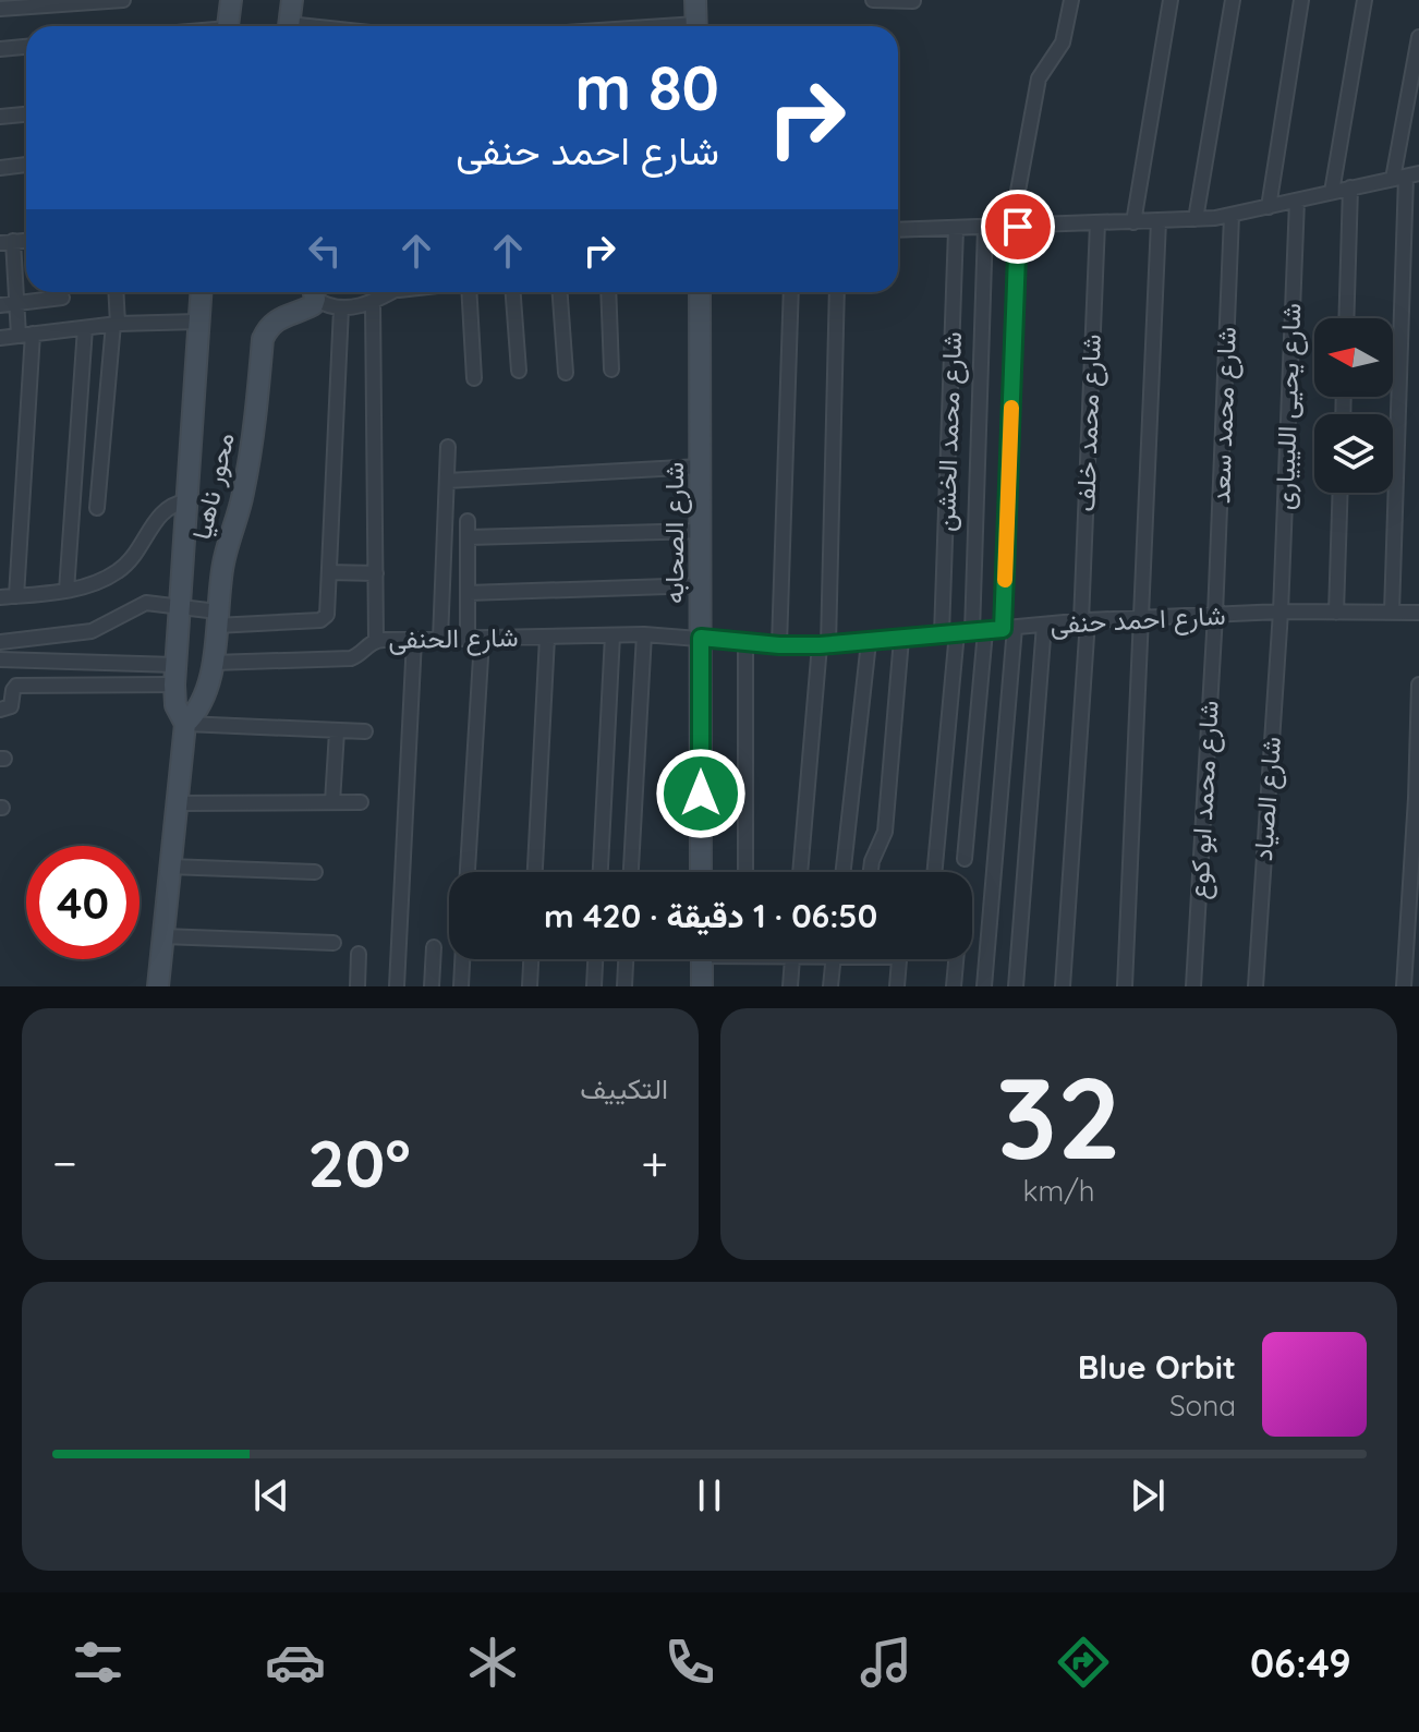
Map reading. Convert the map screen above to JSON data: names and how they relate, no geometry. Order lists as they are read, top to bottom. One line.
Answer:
{"streets":{"main road":["محور ناهيا","شارع الصحابه"],"street":["شارع يحيى الليبيارى","شارع محمد سعد","شارع محمد خلف","شارع محمد الخشن","شارع احمد حنفى","شارع الحنفى","شارع الصياد","شارع محمد ابو كوع"]},"crossings":[["شارع يحيى الليبيارى","شارع احمد حنفى"],["شارع يحيى الليبيارى","شارع الصياد"],["شارع محمد سعد","شارع احمد حنفى"],["شارع محمد سعد","شارع محمد ابو كوع"],["شارع محمد خلف","شارع احمد حنفى"],["شارع محمد الخشن","شارع احمد حنفى"],["محور ناهيا","شارع الحنفى"],["شارع الصحابه","شارع احمد حنفى"],["شارع الصحابه","شارع الحنفى"],["شارع احمد حنفى","شارع الحنفى"],["شارع احمد حنفى","شارع الصياد"],["شارع احمد حنفى","شارع محمد ابو كوع"]],"north":"left","page":{"turn":["80 m","شارع احمد حنفى"],"limit":"40","trip":"06:50 · 1 دقيقة · 420 m","tile":[["32","km/h"],"التكييف"],"heat":["−","20°","+"],"song":["Blue Orbit","Sona"],"tabs":"06:49"}}
